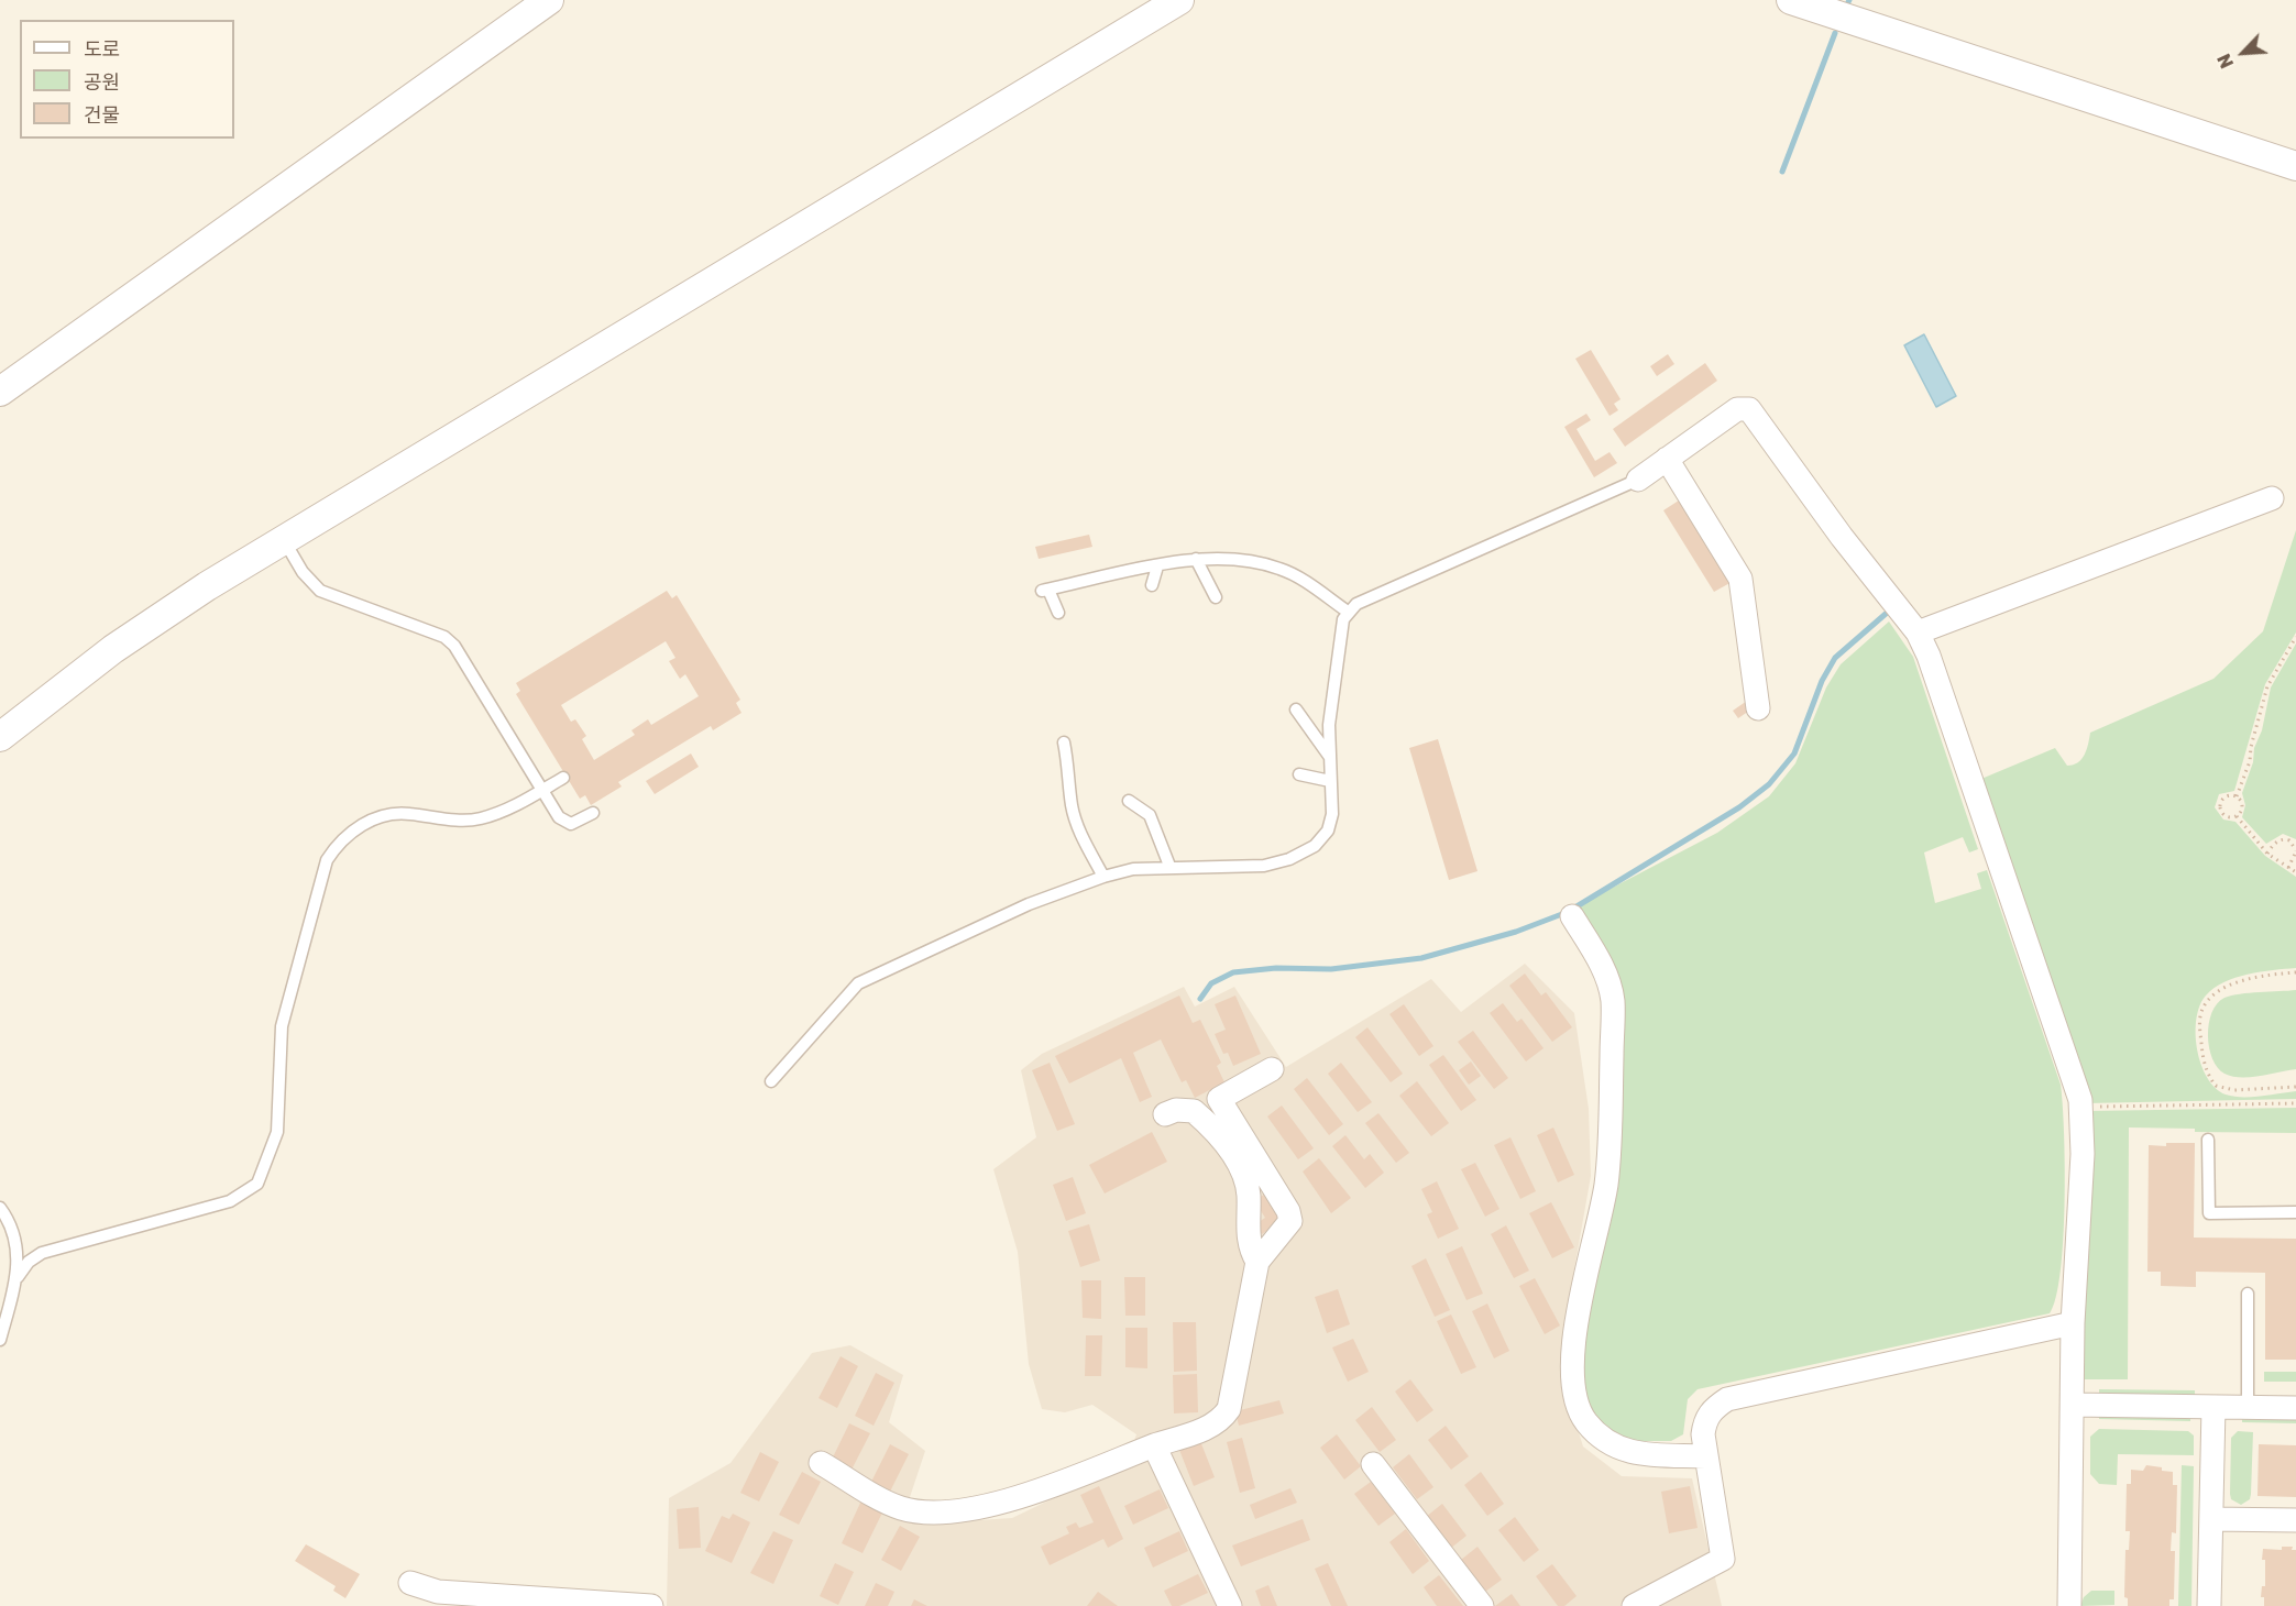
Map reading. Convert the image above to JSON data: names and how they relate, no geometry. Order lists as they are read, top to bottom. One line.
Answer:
{"legend":["도로","공원","건물"],"north":"bottom left"}
